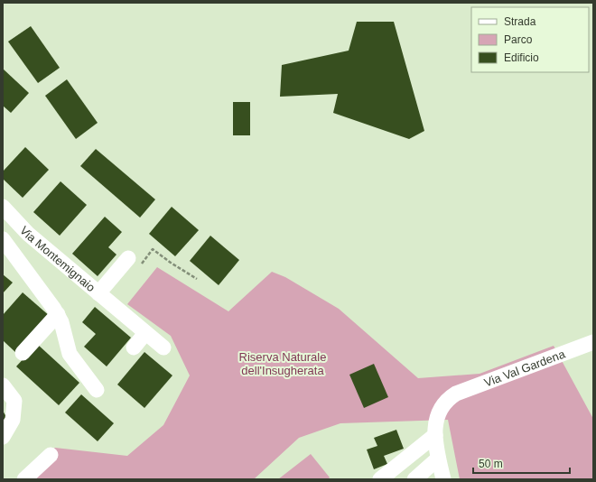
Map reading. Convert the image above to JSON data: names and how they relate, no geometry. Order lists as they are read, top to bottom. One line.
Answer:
{"streets":{"street":["Via Montemignaio","Via Val Gardena"]},"parks":["Riserva Naturale dell'Insugherata"],"legend":["Strada","Parco","Edificio"],"scale_bar":"50 m"}
